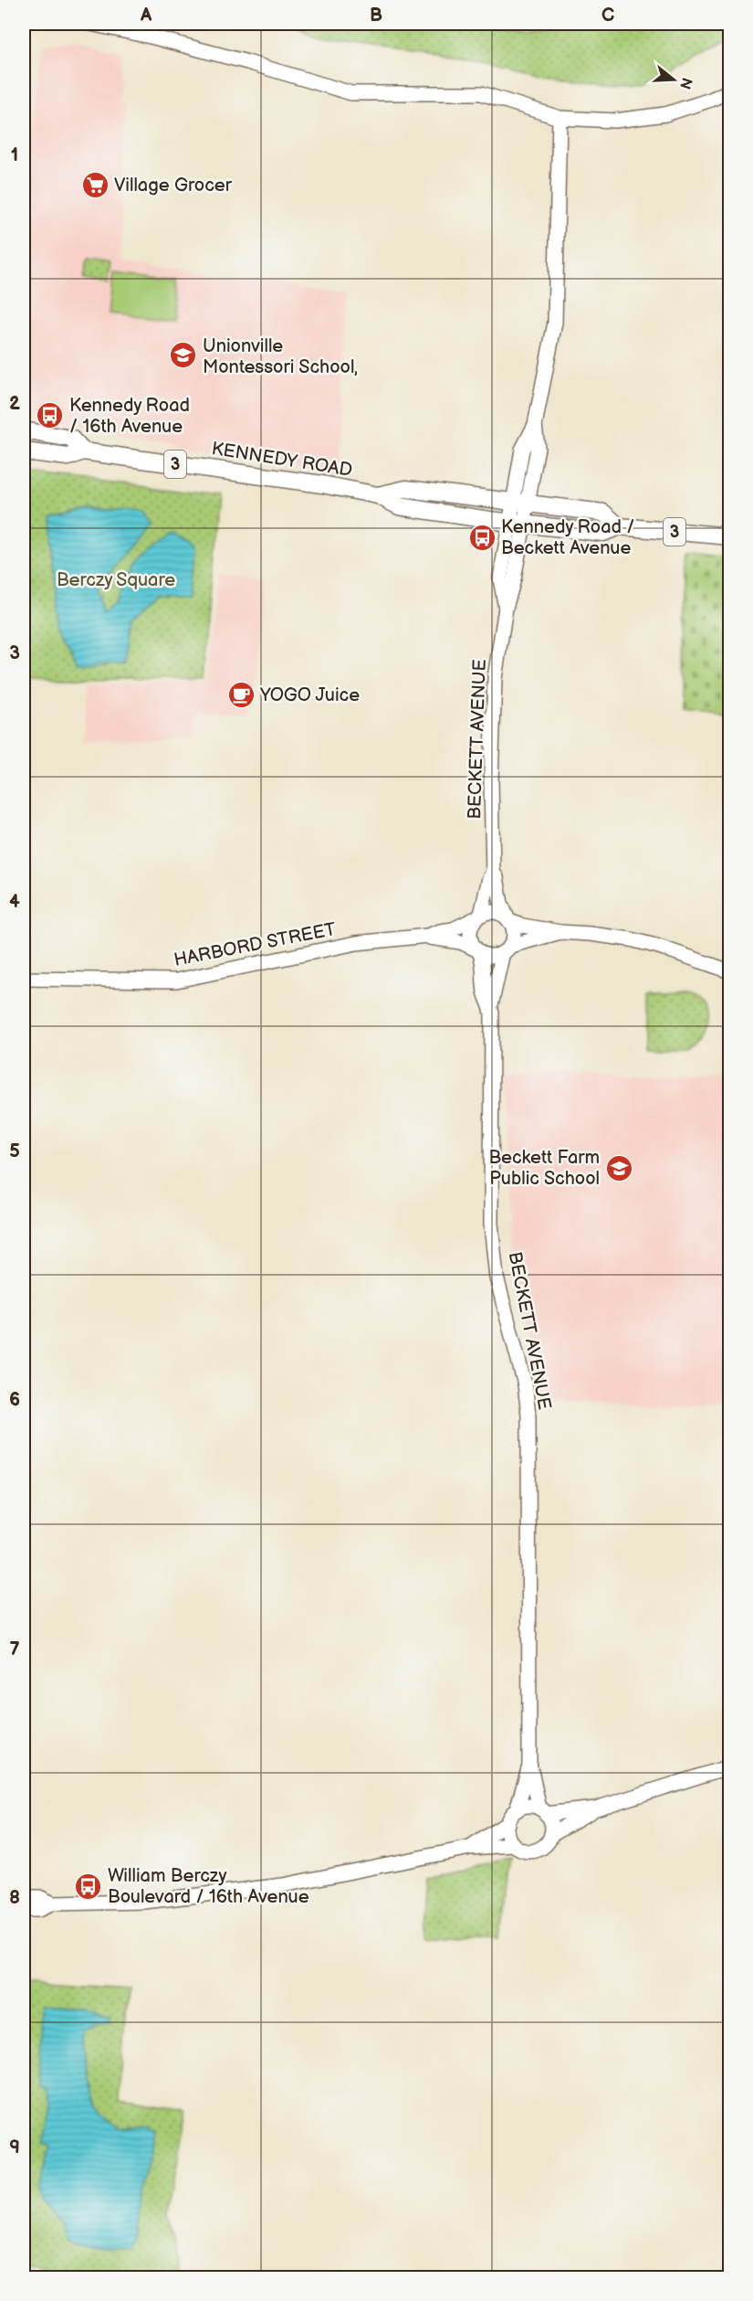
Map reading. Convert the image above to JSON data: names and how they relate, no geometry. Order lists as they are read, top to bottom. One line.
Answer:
{"streets":{"main road":["KENNEDY ROAD","3"],"street":["BECKETT AVENUE","HARBORD STREET"]},"crossings":[["KENNEDY ROAD","BECKETT AVENUE"],["BECKETT AVENUE","HARBORD STREET"]],"parks":["Berczy Square"],"places":{"supermarket":["Village Grocer"],"school or university":["Unionville Montessori School,","Beckett Farm Public School"],"bus stop":["Kennedy Road / 16th Avenue","Kennedy Road / Beckett Avenue","William Berczy Boulevard / 16th Avenue"],"cafe":["YOGO Juice"]},"north":"right","grid":{"columns":["A","B","C"],"rows":["1","2","3","4","5","6","7","8","9"]}}
